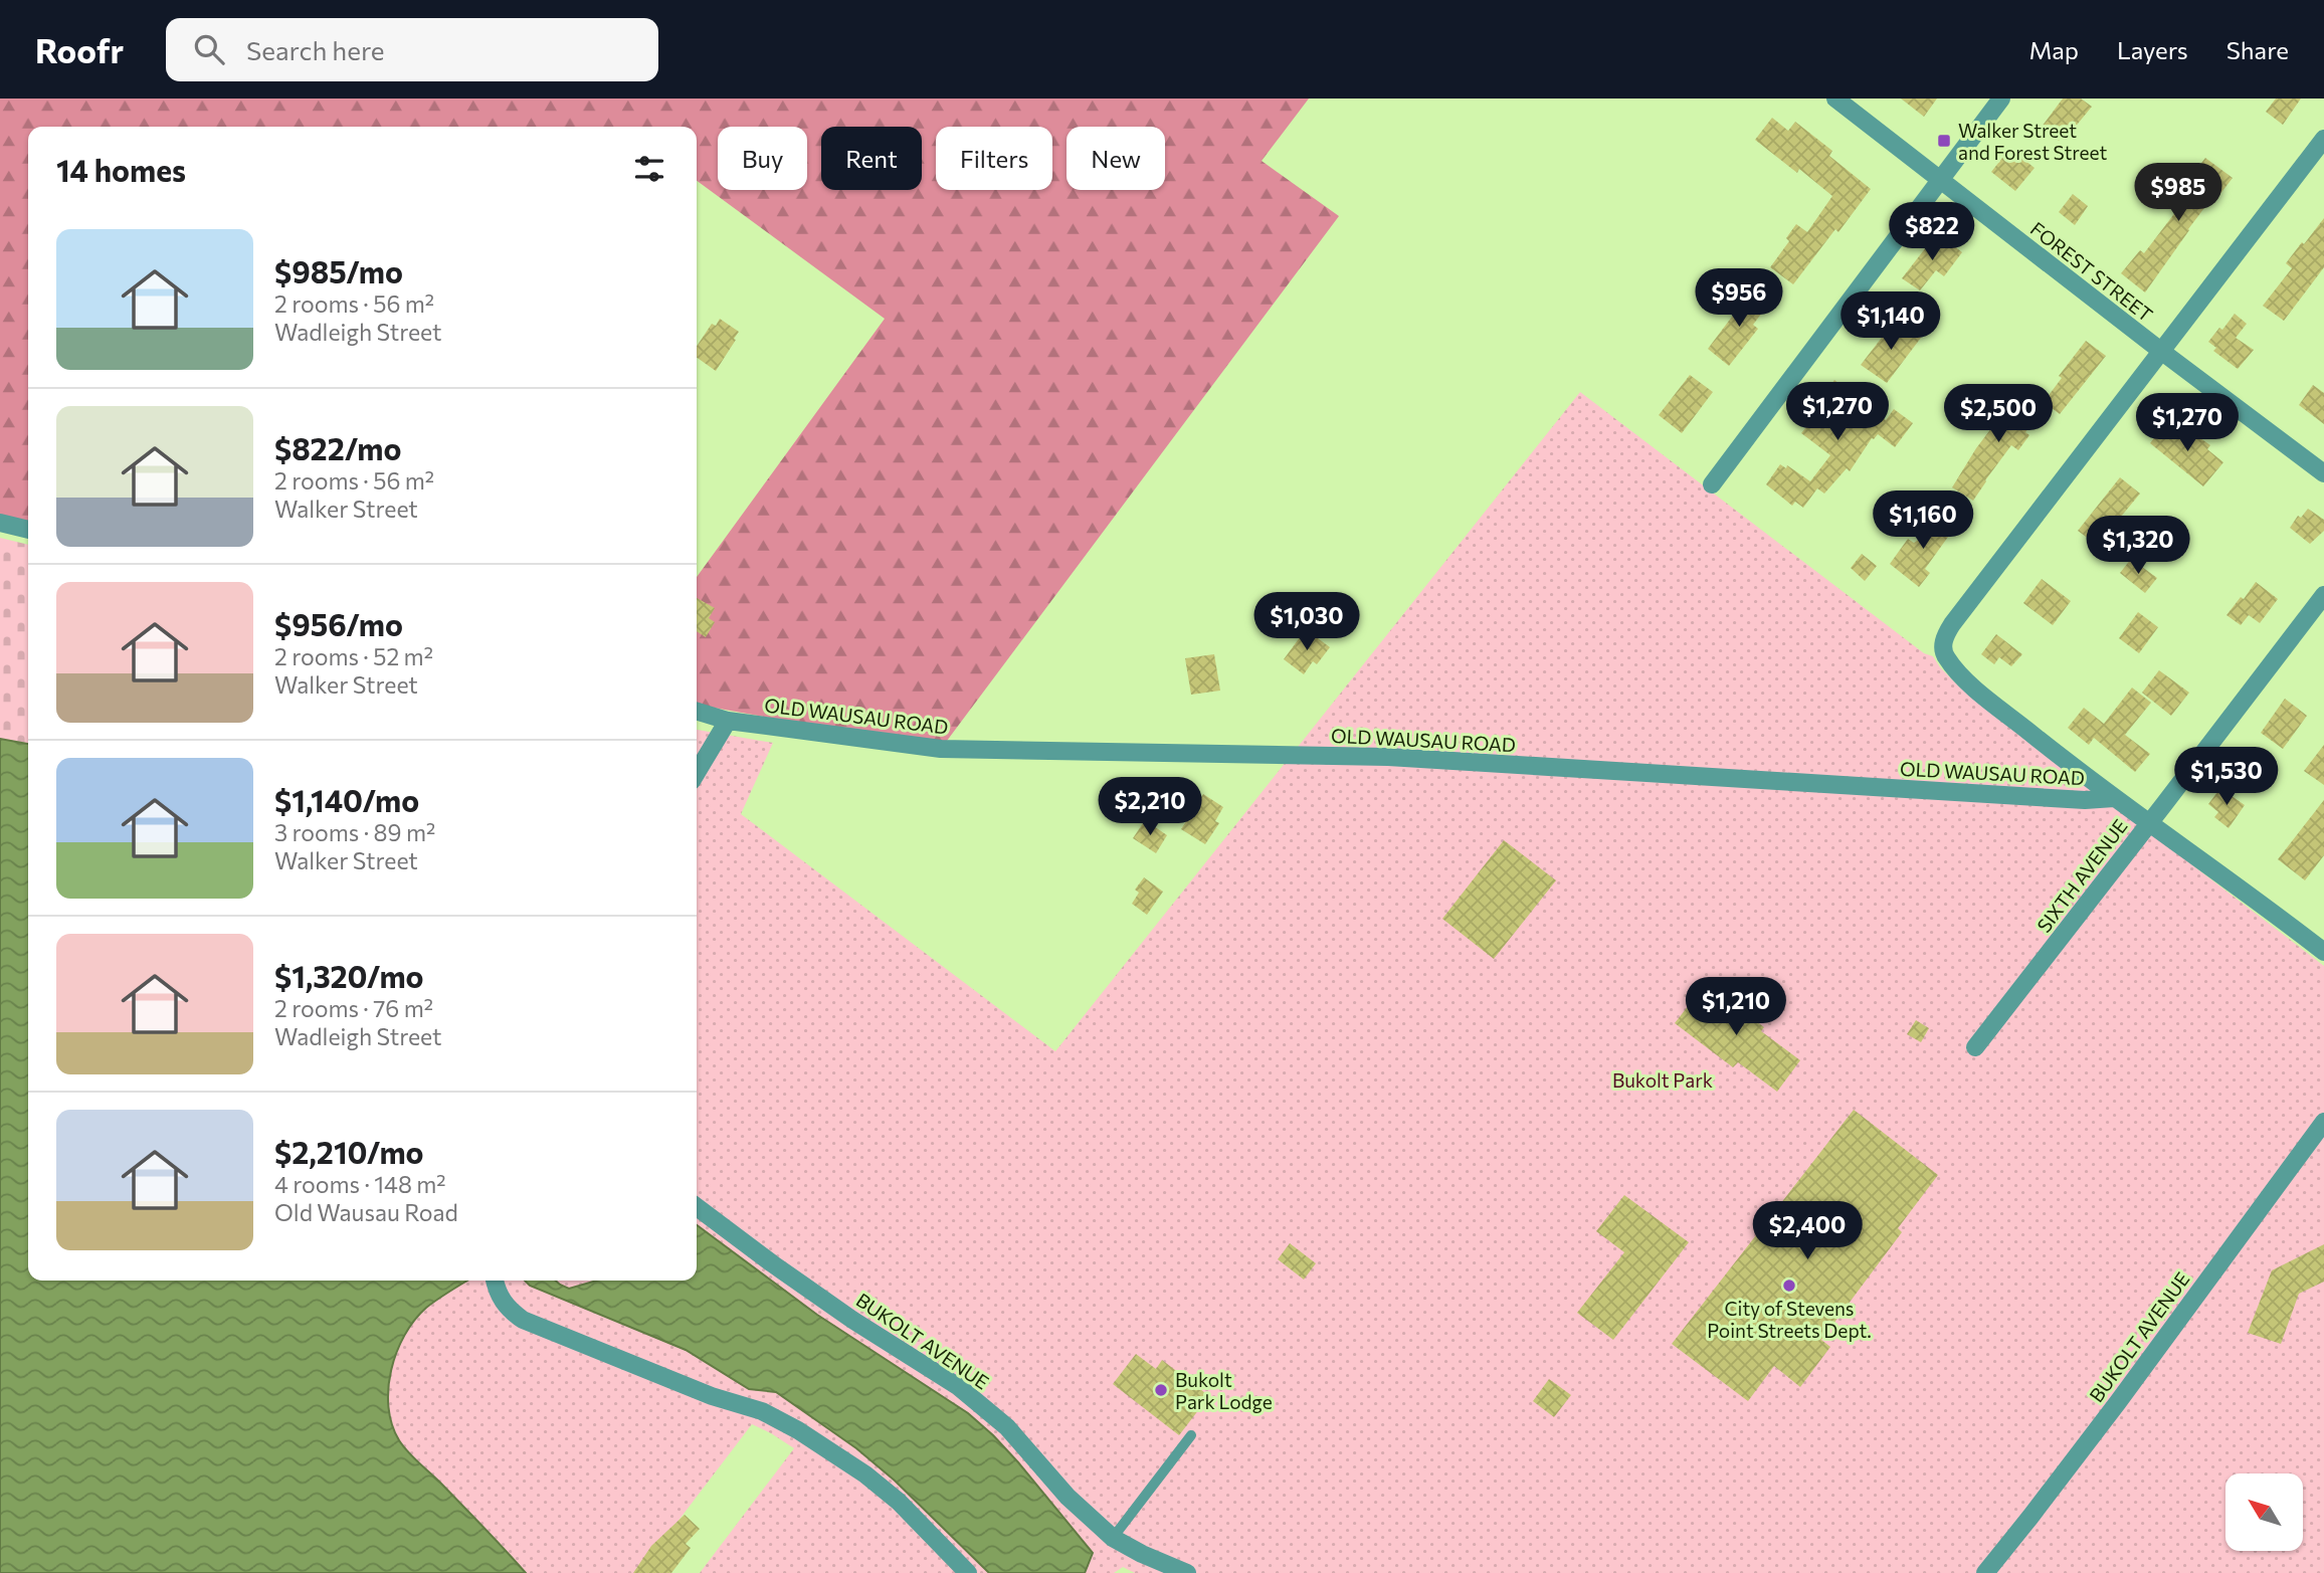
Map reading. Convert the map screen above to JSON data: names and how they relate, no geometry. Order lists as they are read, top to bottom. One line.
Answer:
{"streets":{"street":["FOREST STREET","OLD WAUSAU ROAD","SIXTH AVENUE","BUKOLT AVENUE"]},"parks":["Bukolt Park"],"places":{"transit":["Walker Street and Forest Street"],"other":["City of Stevens Point Streets Dept.","Bukolt Park Lodge"]},"north":"top left","page":{"header":"Roofr","search":"Search here","nav":["Map","Layers","Share"],"chip":["Buy","Rent","Filters","New"],"heading":"14 homes","price":["$985","$822","$956","$1,140","$1,270","$2,500","$1,270","$1,160","$1,320","$1,030","$1,530","$2,210","$1,210","$2,400"],"list":[{"name":"$985/mo","note":"2 rooms · 56 m² · Wadleigh Street"},{"name":"$822/mo","note":"2 rooms · 56 m² · Walker Street"},{"name":"$956/mo","note":"2 rooms · 52 m² · Walker Street"},{"name":"$1,140/mo","note":"3 rooms · 89 m² · Walker Street"},{"name":"$1,320/mo","note":"2 rooms · 76 m² · Wadleigh Street"},{"name":"$2,210/mo","note":"4 rooms · 148 m² · Old Wausau Road"}]}}
